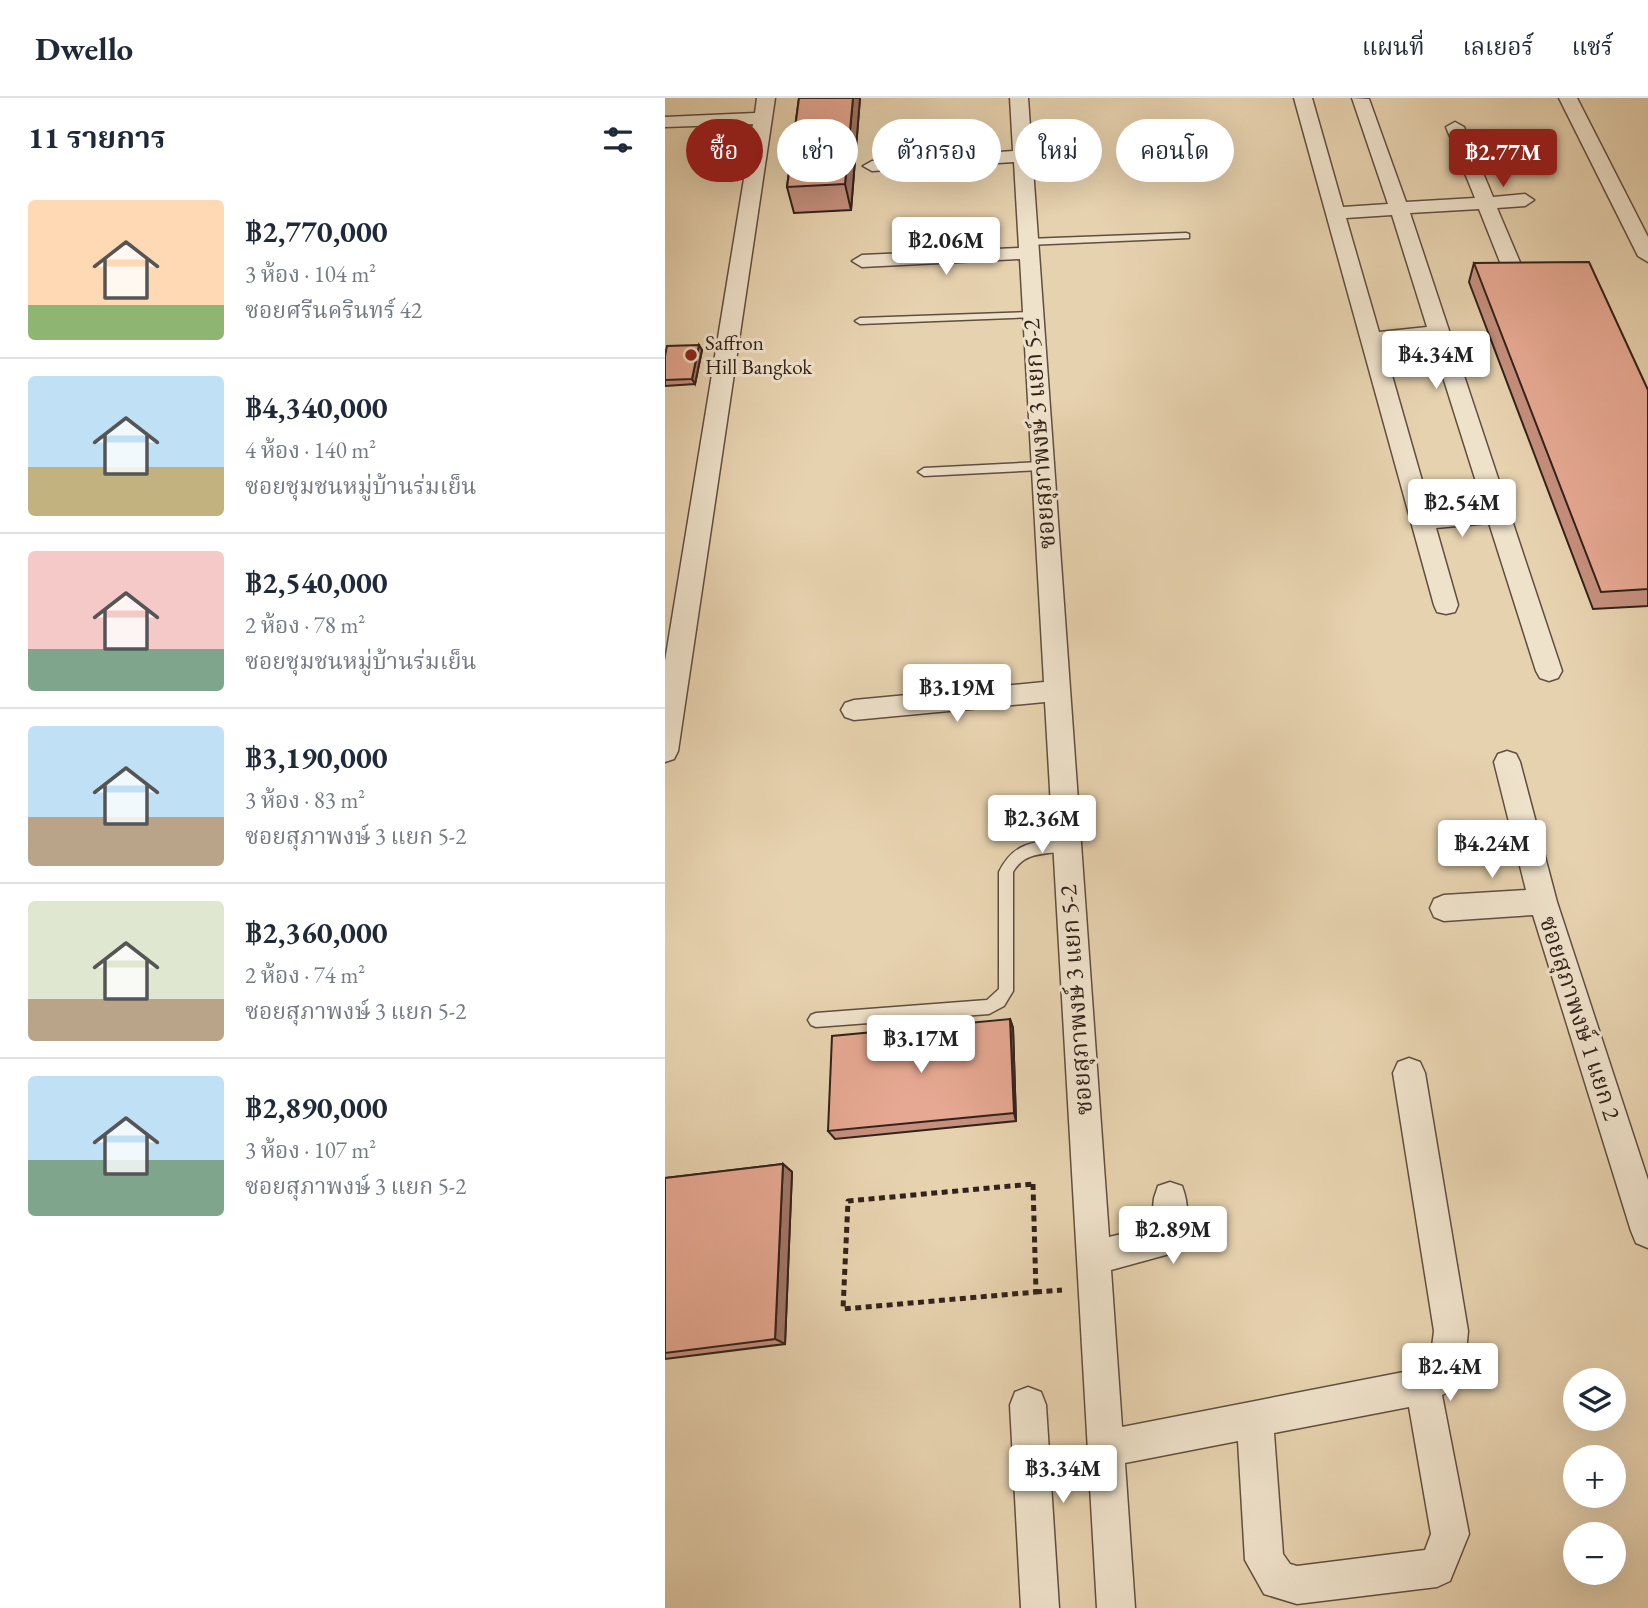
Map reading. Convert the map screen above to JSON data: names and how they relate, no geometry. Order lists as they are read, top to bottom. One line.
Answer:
{"streets":{"street":["ซอยสุภาพงษ์ 3 แยก 5-2","ซอยสุภาพงษ์ 1 แยก 2"]},"places":["Saffron Hill Bangkok"],"page":{"header":"Dwello","nav":["แผนที่","เลเยอร์","แชร์"],"heading":"11 รายการ","chip":["ซื้อ","เช่า","ตัวกรอง","ใหม่","คอนโด"],"price":["฿2.77M","฿2.06M","฿4.34M","฿2.54M","฿3.19M","฿2.36M","฿4.24M","฿3.17M","฿2.89M","฿2.4M","฿3.34M"],"list":[{"name":"฿2,770,000","note":"3 ห้อง · 104 m² · ซอยศรีนครินทร์ 42"},{"name":"฿4,340,000","note":"4 ห้อง · 140 m² · ซอยชุมชนหมู่บ้านร่มเย็น"},{"name":"฿2,540,000","note":"2 ห้อง · 78 m² · ซอยชุมชนหมู่บ้านร่มเย็น"},{"name":"฿3,190,000","note":"3 ห้อง · 83 m² · ซอยสุภาพงษ์ 3 แยก 5-2"},{"name":"฿2,360,000","note":"2 ห้อง · 74 m² · ซอยสุภาพงษ์ 3 แยก 5-2"},{"name":"฿2,890,000","note":"3 ห้อง · 107 m² · ซอยสุภาพงษ์ 3 แยก 5-2"}],"map_buttons":["+","−"]}}
